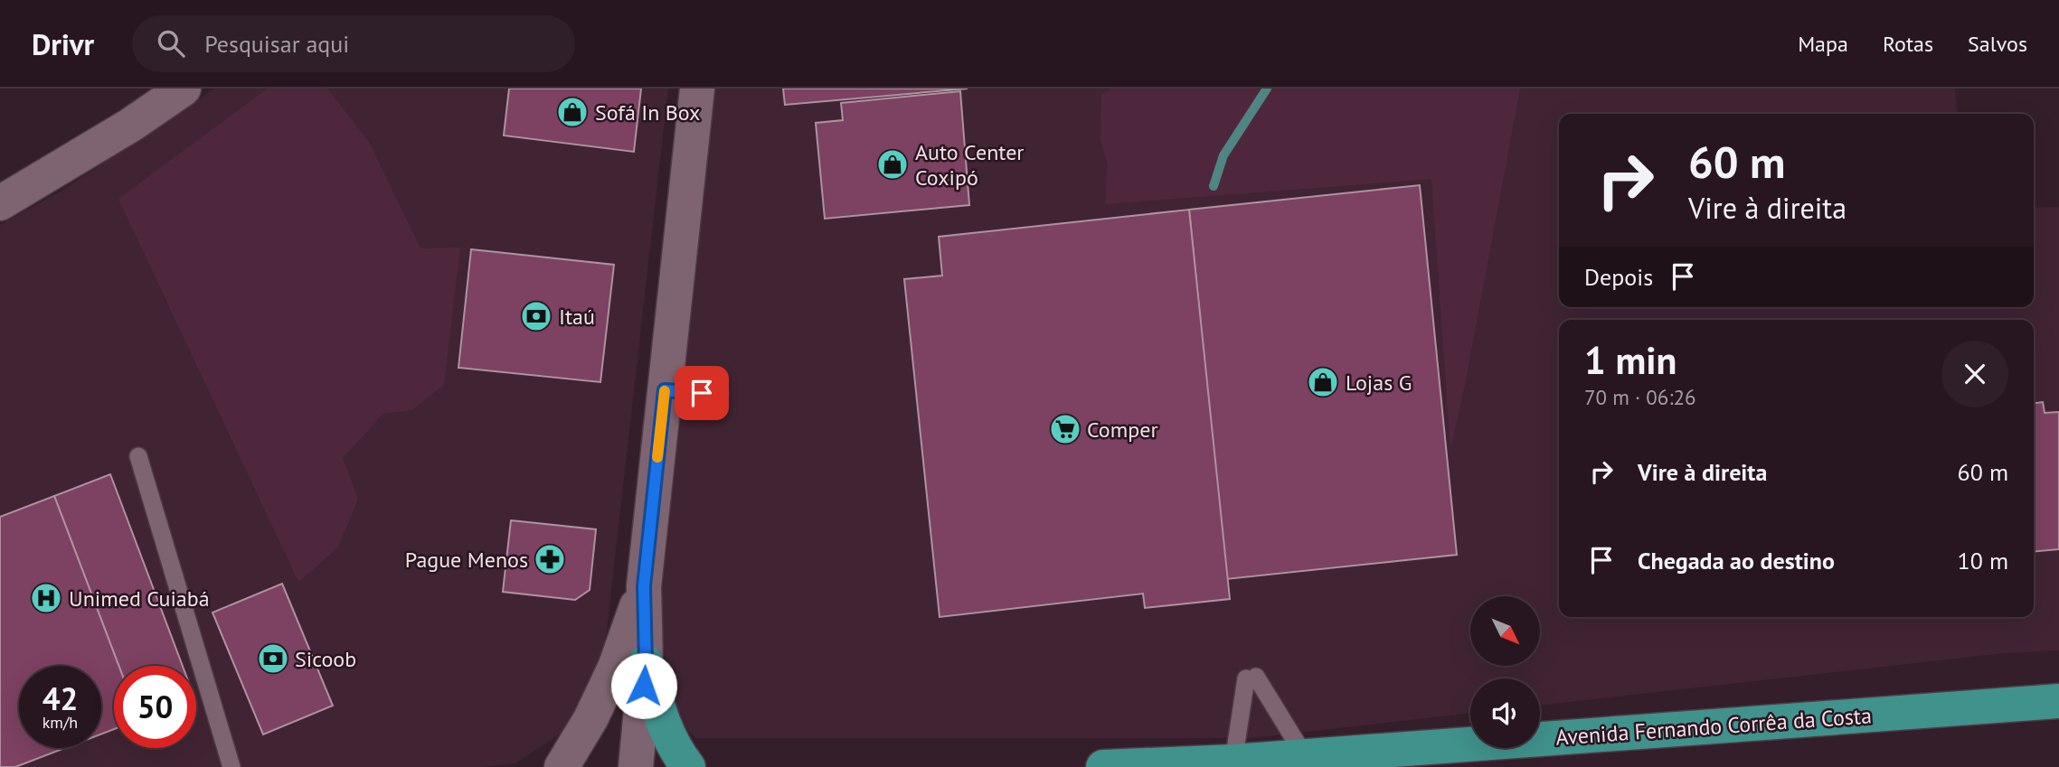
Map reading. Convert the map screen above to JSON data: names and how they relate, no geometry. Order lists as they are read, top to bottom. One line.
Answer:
{"streets":{"highway":["Avenida Fernando Corrêa da Costa"]},"places":{"shop":["Sofá In Box","Auto Center Coxipó","Lojas G"],"bank":["Itaú","Sicoob"],"supermarket":["Comper"],"pharmacy":["Pague Menos"],"hospital":["Unimed Cuiabá"]},"north":"bottom right","page":{"header":"Drivr","search":"Pesquisar aqui","nav":["Mapa","Rotas","Salvos"],"turn":["60 m","Vire à direita"],"then":"Depois","heading":["1 min","70 m · 06:26"],"list":[{"name":"Vire à direita","value":"60 m"},{"name":"Chegada ao destino","value":"10 m"}],"speed":"42 km/h","limit":"50"}}
